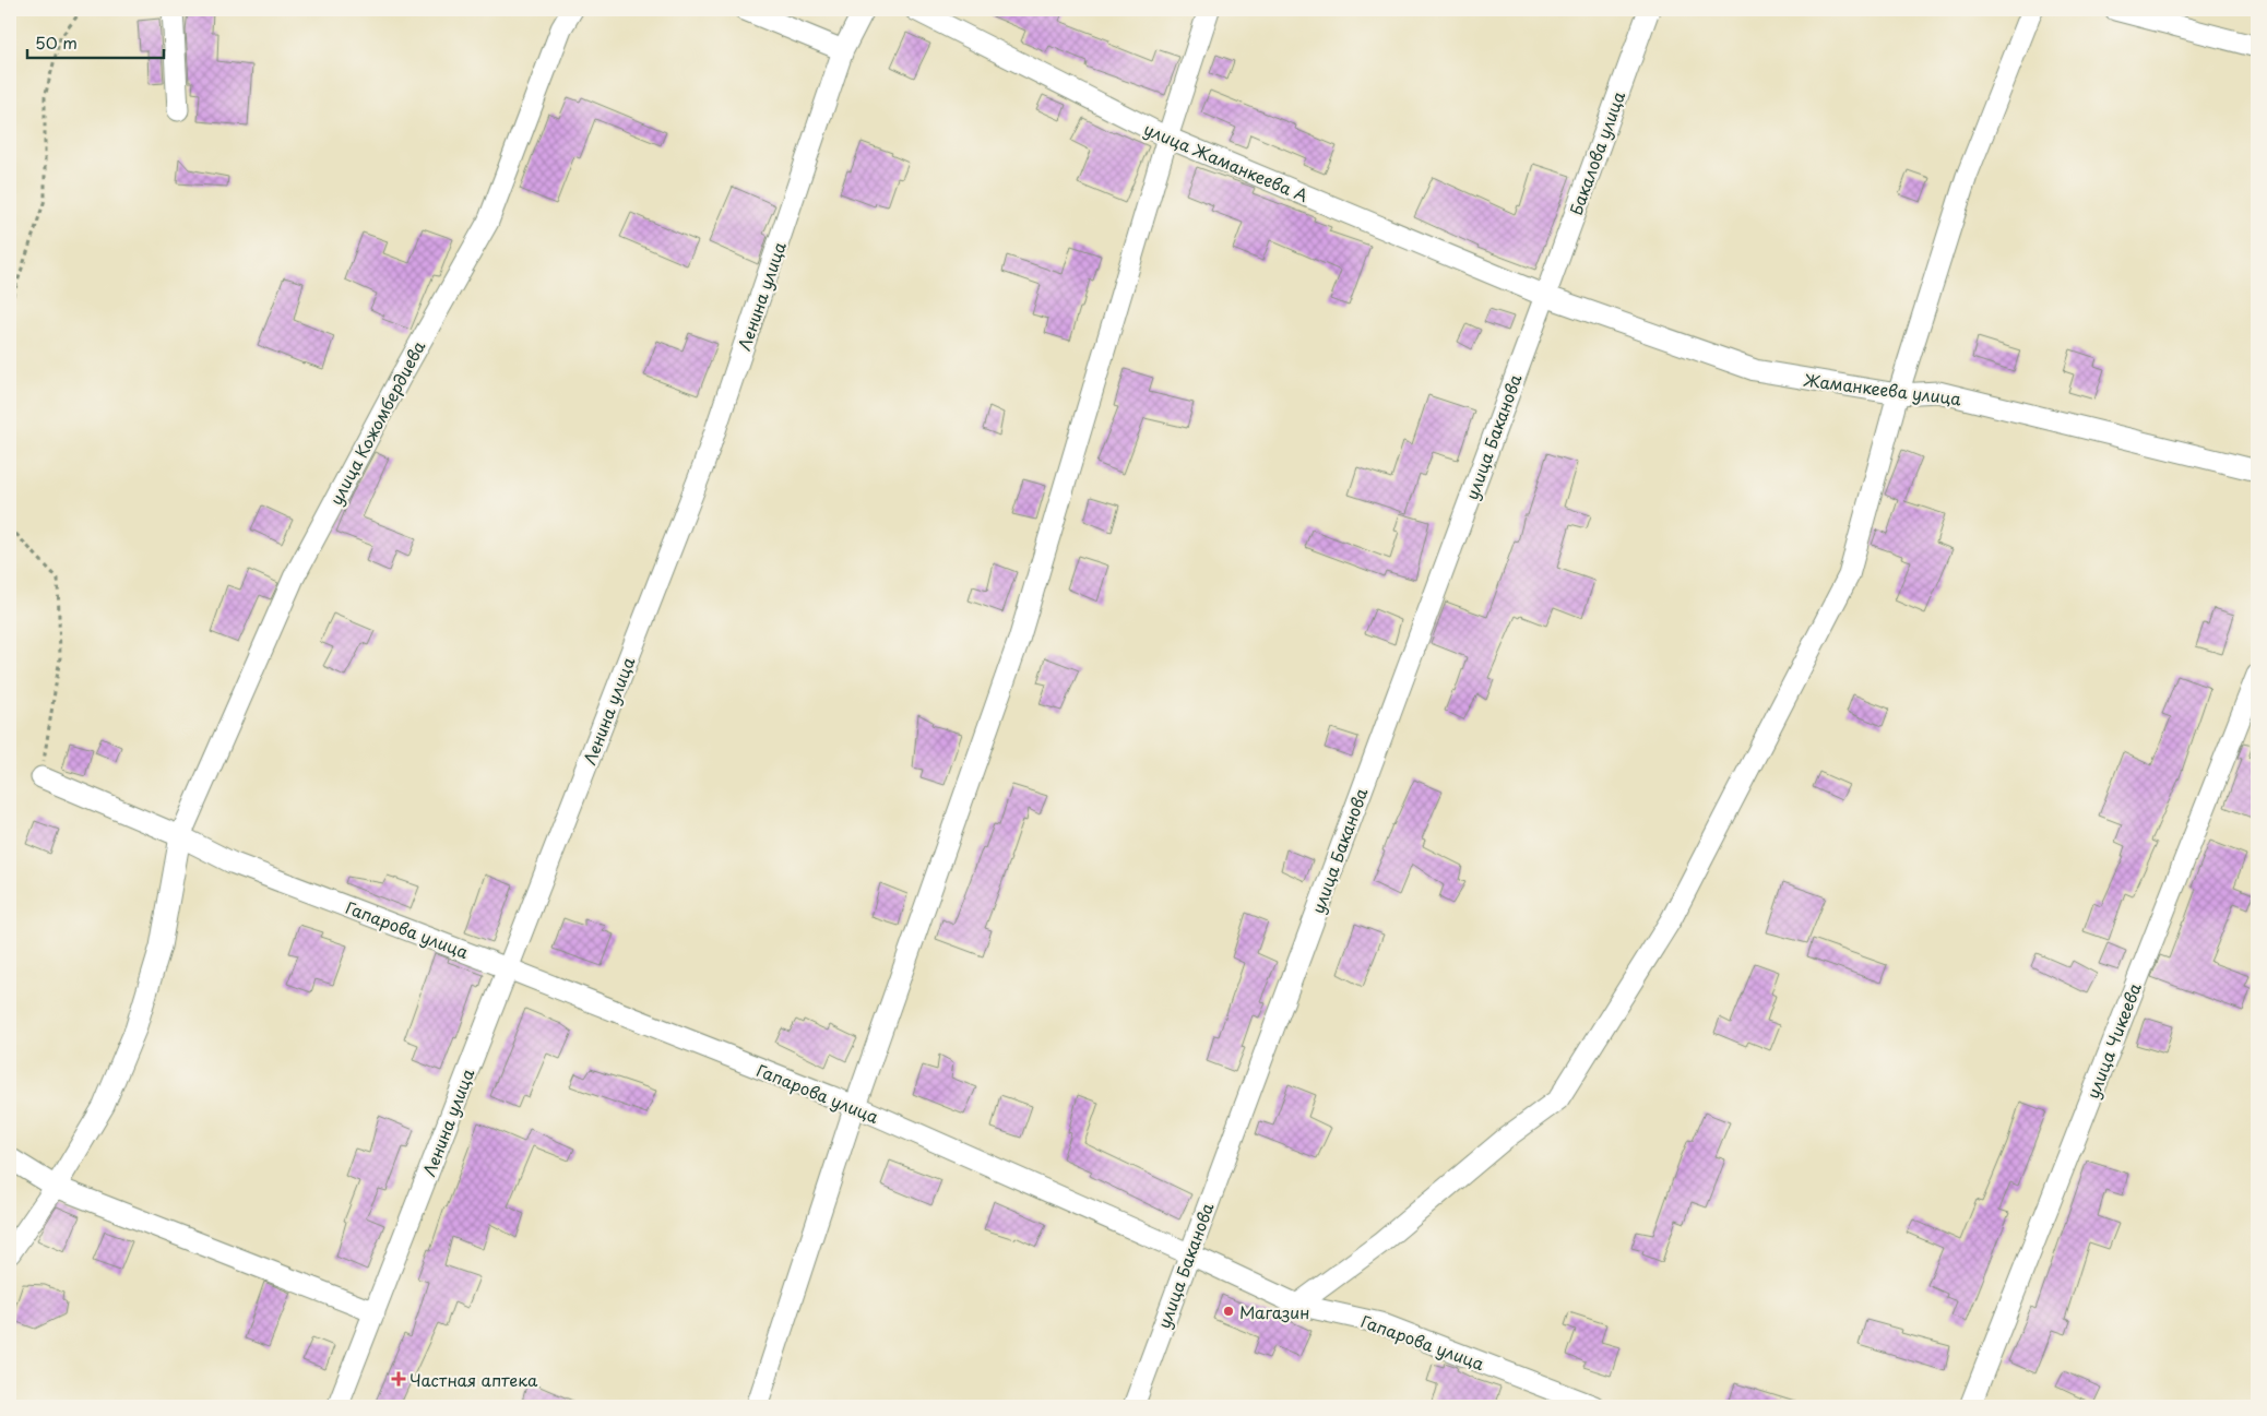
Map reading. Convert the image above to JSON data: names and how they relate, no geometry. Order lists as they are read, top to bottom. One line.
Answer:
{"streets":{"street":["Бакалова улица","улица Жаманкеева А","Ленина улица","Жаманкеева улица","улица Кожомбердиева","улица Баканова","Гапарова улица","улица Чикеева"]},"crossings":[["Бакалова улица","улица Жаманкеева А"],["Бакалова улица","Жаманкеева улица"],["Бакалова улица","улица Баканова"],["улица Жаманкеева А","Жаманкеева улица"],["улица Жаманкеева А","улица Баканова"],["Ленина улица","Гапарова улица"],["Жаманкеева улица","улица Баканова"],["улица Кожомбердиева","Гапарова улица"],["улица Баканова","Гапарова улица"]],"places":{"other":["Магазин"],"health":["Частная аптека"]},"scale_bar":"50 m"}
